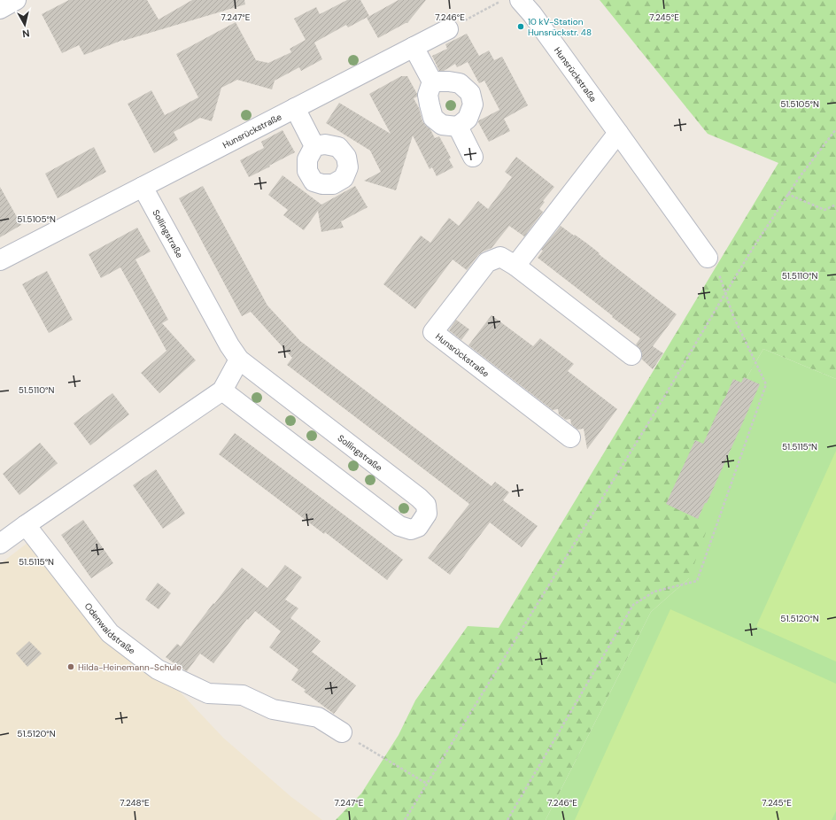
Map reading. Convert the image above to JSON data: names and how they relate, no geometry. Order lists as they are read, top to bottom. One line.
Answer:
{"streets":{"street":["Hunsrückstraße","Sollingstraße","Odenwaldstraße"]},"crossings":[["Hunsrückstraße","Sollingstraße"]],"places":["10 kV-Station Hunsrückstr. 48","Hilda-Heinemann-Schule"],"north":"bottom","coordinates":["7.247°E","7.246°E","7.245°E","51.5105°N","51.5110°N","51.5115°N","51.5120°N","7.248°E"]}
